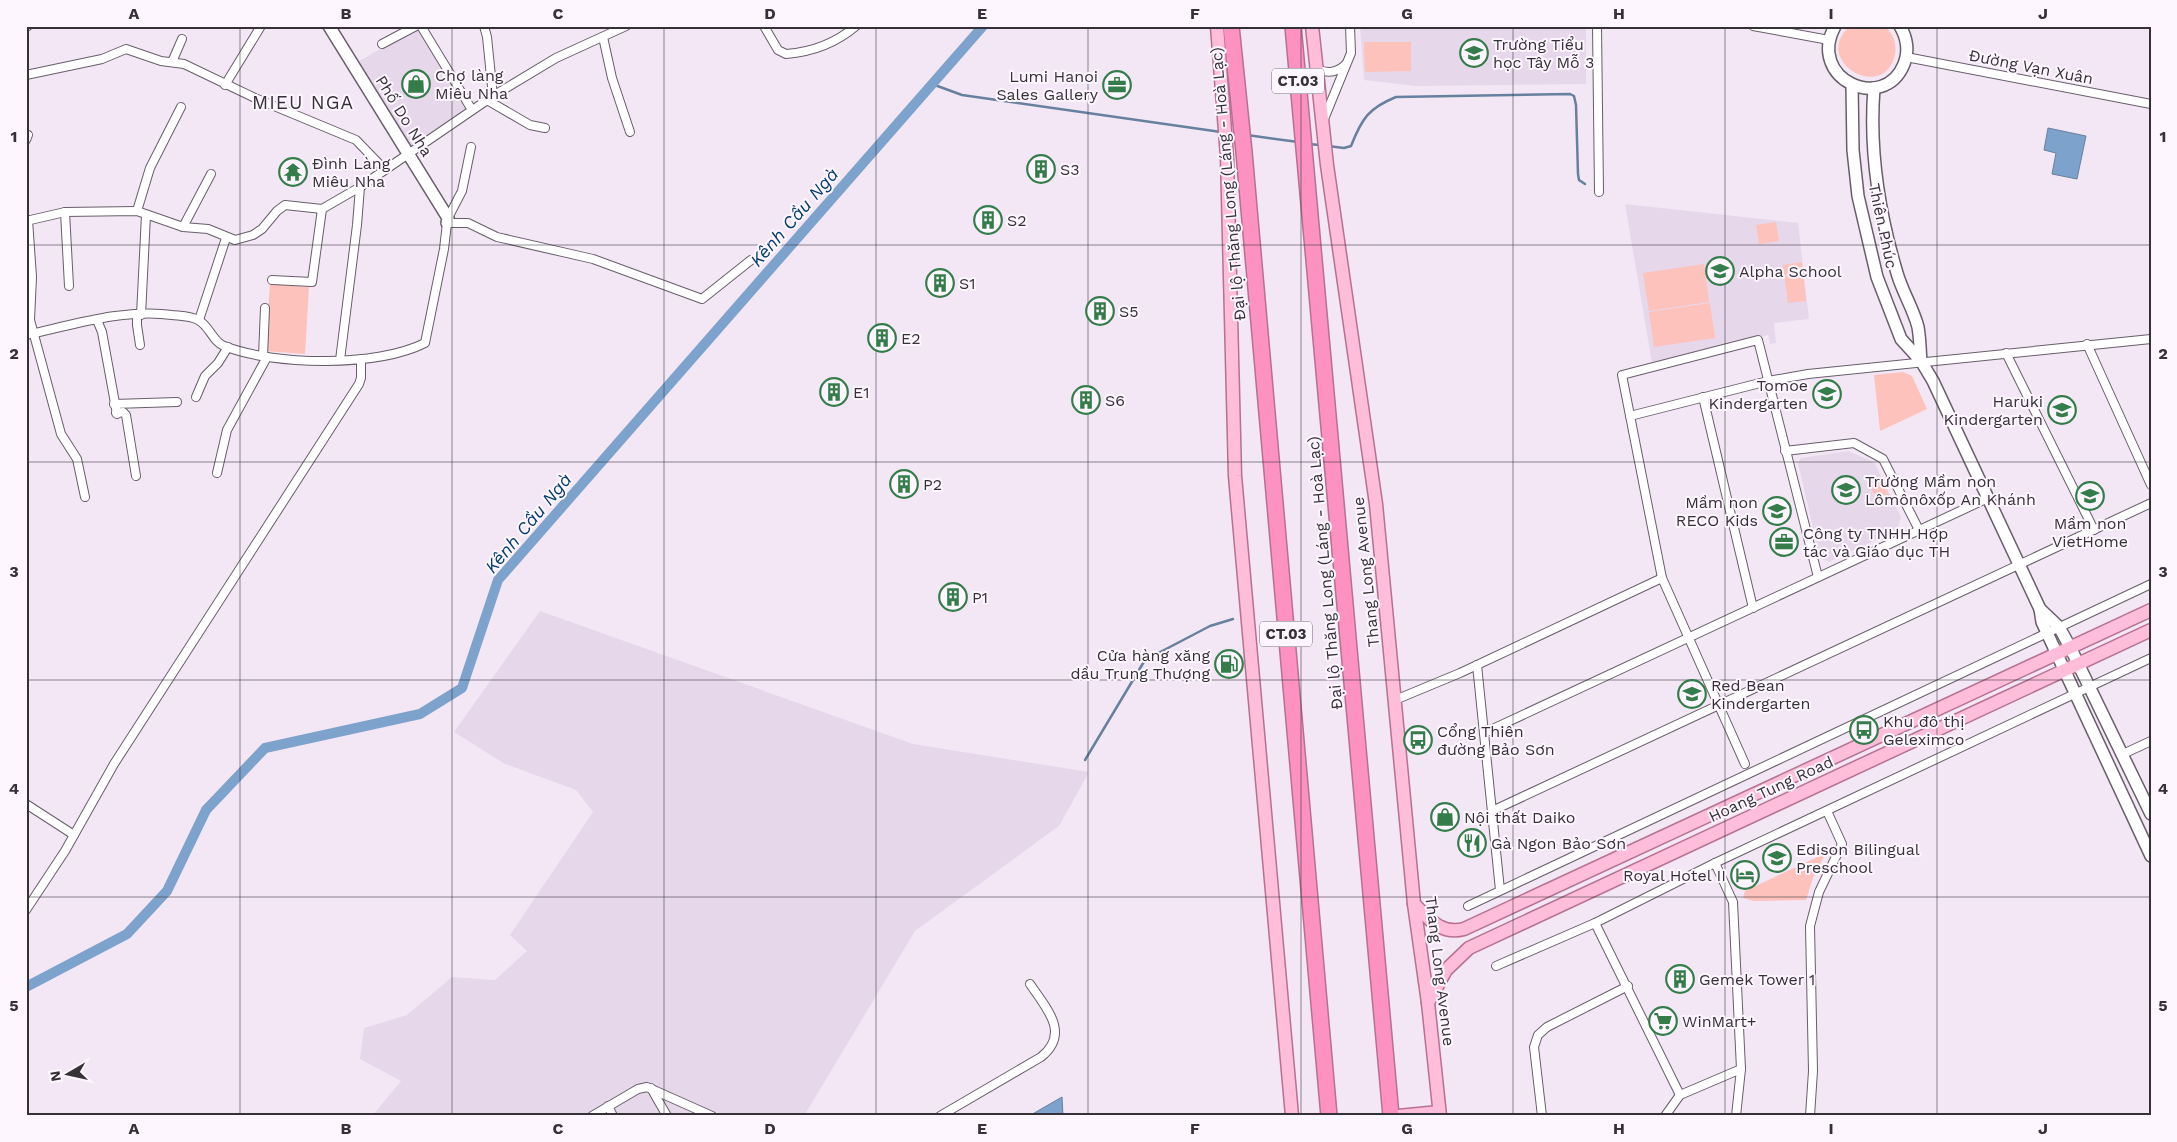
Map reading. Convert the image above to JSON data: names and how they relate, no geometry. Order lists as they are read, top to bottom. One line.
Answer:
{"streets":{"highway":["CT.03","Đại lộ Thăng Long (Láng - Hoà Lạc)"],"main road":["Thang Long Avenue","Hoang Tung Road"],"street":["Đường Vạn Xuân","Phố Do Nha","Thiên Phúc"]},"crossings":[["Thiên Phúc","Hoang Tung Road"],["Thang Long Avenue","Hoang Tung Road"]],"districts":["MIEU NGA"],"water":["Kênh Cầu Ngà"],"places":{"school or university":["Trường Tiểu học Tây Mỗ 3","Alpha School","Tomoe Kindergarten","Haruki Kindergarten","Trường Mầm non Lômônôxốp An Khánh","Mầm non VietHome","Mầm non RECO Kids","Red Bean Kindergarten","Edison Bilingual Preschool"],"shop":["Chợ làng Miêu Nha","Nội thất Daiko"],"office":["Lumi Hanoi Sales Gallery","Công ty TNHH Hợp tác và Giáo dục TH"],"building":["S3","S2","S1","S5","E2","E1","S6","P2","P1","Gemek Tower 1"],"temple":["Đình Làng Miêu Nha"],"fuel station":["Cửa hàng xăng dầu Trung Thượng"],"bus stop":["Khu đô thị Geleximco","Cổng Thiên đường Bảo Sơn"],"restaurant":["Gà Ngon Bảo Sơn"],"hotel":["Royal Hotel II"],"supermarket":["WinMart+"]},"north":"left","grid":{"columns":["A","B","C","D","E","F","G","H","I","J"],"rows":["1","2","3","4","5"]}}
